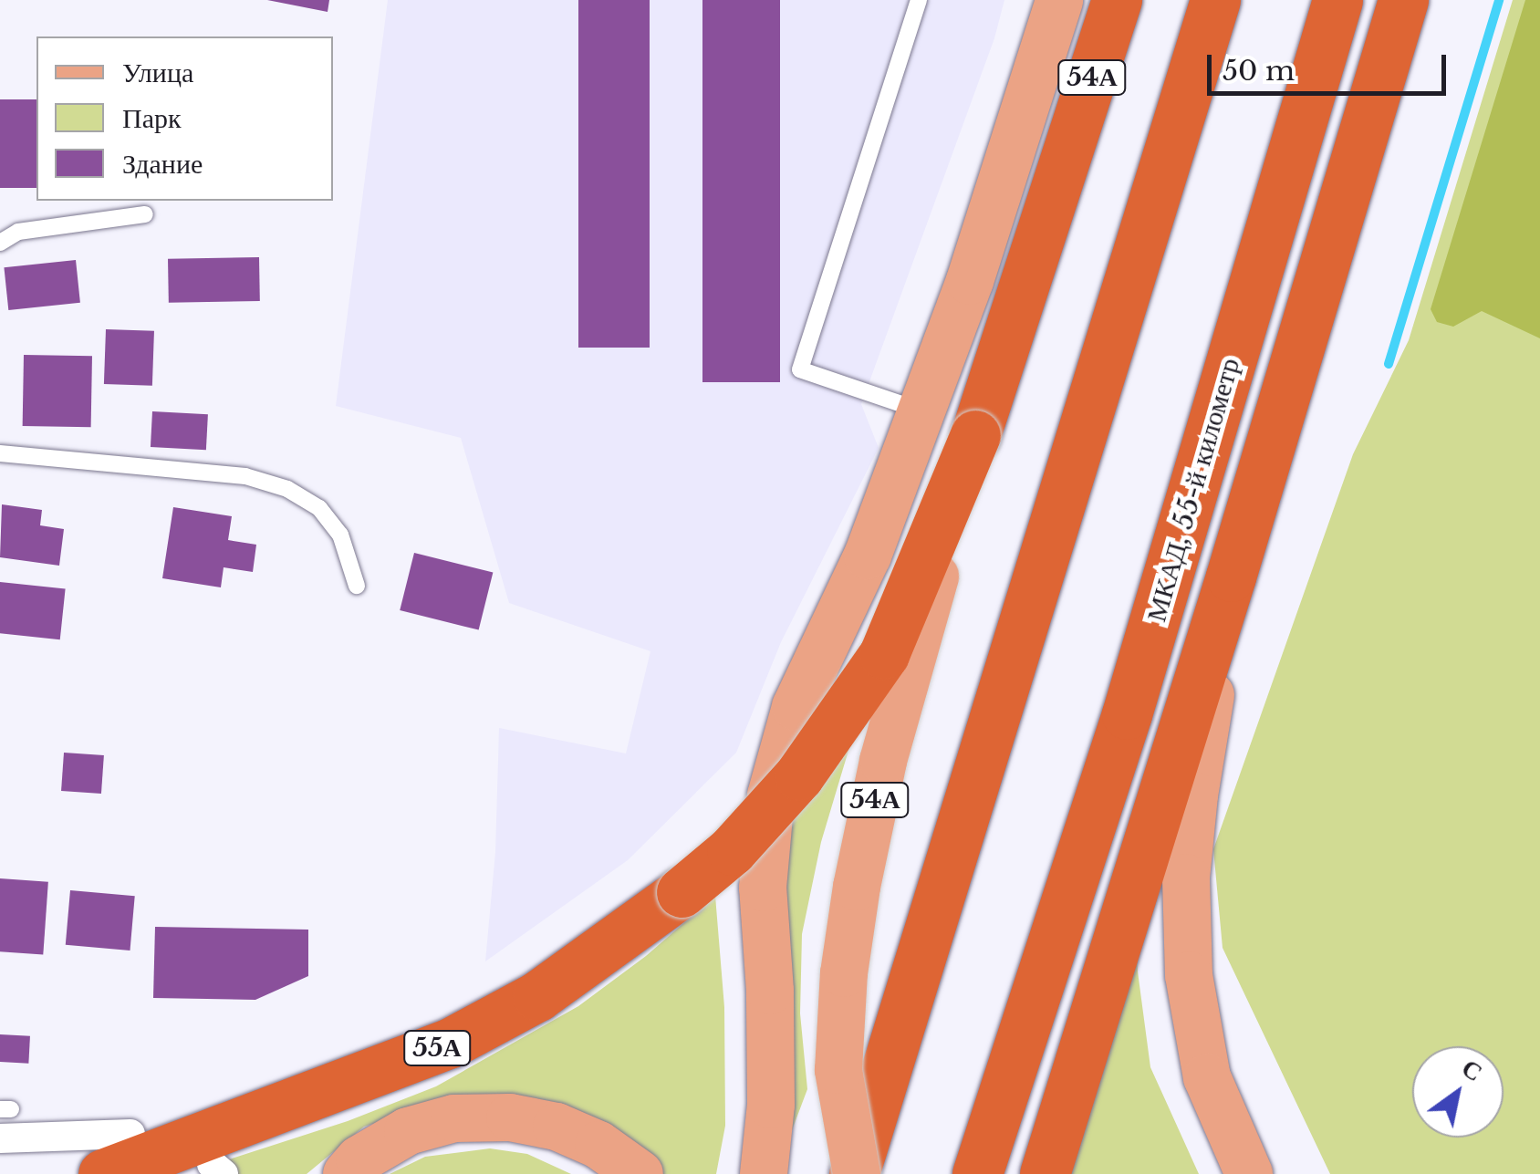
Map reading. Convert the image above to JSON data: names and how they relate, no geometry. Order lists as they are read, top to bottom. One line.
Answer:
{"streets":{"highway":["54А","МКАД, 55-й километр","55А"]},"crossings":[["54А","55А"]],"legend":["Улица","Парк","Здание"],"scale_bar":"50 m","north":"top right"}
